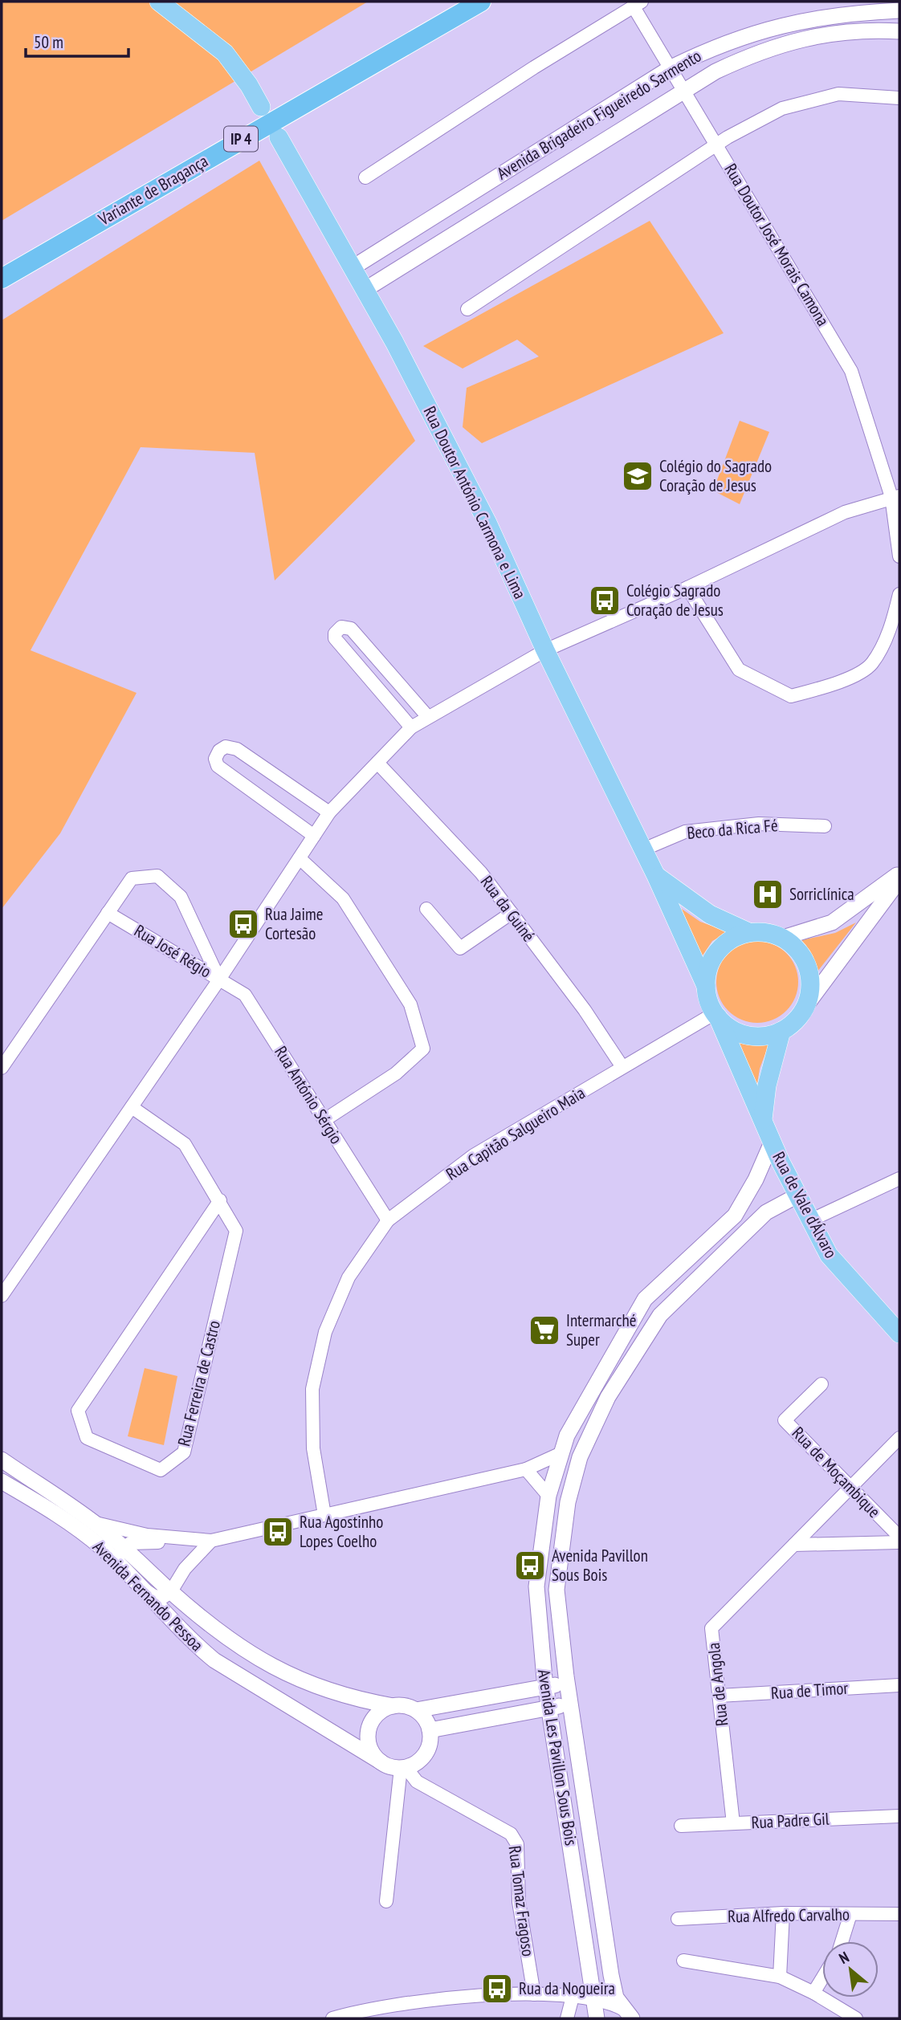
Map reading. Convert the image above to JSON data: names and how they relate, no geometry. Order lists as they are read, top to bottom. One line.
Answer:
{"streets":{"highway":["IP 4","Variante de Bragança"],"main road":["Rua Doutor António Carmona e Lima","Rua de Vale d'Álvaro"],"street":["Avenida Brigadeiro Figueiredo Sarmento","Rua Doutor José Morais Camona","Beco da Rica Fé","Rua da Guiné","Rua José Régio","Rua António Sérgio","Rua Capitão Salgueiro Maia","Rua Ferreira de Castro","Rua de Moçambique","Avenida Fernando Pessoa","Rua de Angola","Rua de Timor","Avenida Les Pavillon Sous Bois","Rua Padre Gil","Rua Tomaz Fragoso","Rua Alfredo Carvalho"]},"crossings":[["Avenida Brigadeiro Figueiredo Sarmento","Rua Doutor José Morais Camona"],["Avenida Brigadeiro Figueiredo Sarmento","Rua Doutor António Carmona e Lima"],["Rua Doutor António Carmona e Lima","Beco da Rica Fé"],["Rua Doutor António Carmona e Lima","Rua Capitão Salgueiro Maia"],["Rua Doutor António Carmona e Lima","Rua de Vale d'Álvaro"],["Rua da Guiné","Rua Capitão Salgueiro Maia"],["Rua José Régio","Rua António Sérgio"],["Rua António Sérgio","Rua Capitão Salgueiro Maia"],["Rua Capitão Salgueiro Maia","Rua de Vale d'Álvaro"],["Rua de Moçambique","Rua de Angola"],["Avenida Fernando Pessoa","Rua Tomaz Fragoso"],["Rua de Angola","Rua de Timor"],["Rua de Angola","Rua Padre Gil"]],"places":{"school or university":["Colégio do Sagrado Coração de Jesus"],"bus stop":["Colégio Sagrado Coração de Jesus","Rua Jaime Cortesão","Rua Agostinho Lopes Coelho","Avenida Pavillon Sous Bois","Rua da Nogueira"],"hospital":["Sorriclínica"],"supermarket":["Intermarché Super"]},"scale_bar":"50 m","north":"top left"}
